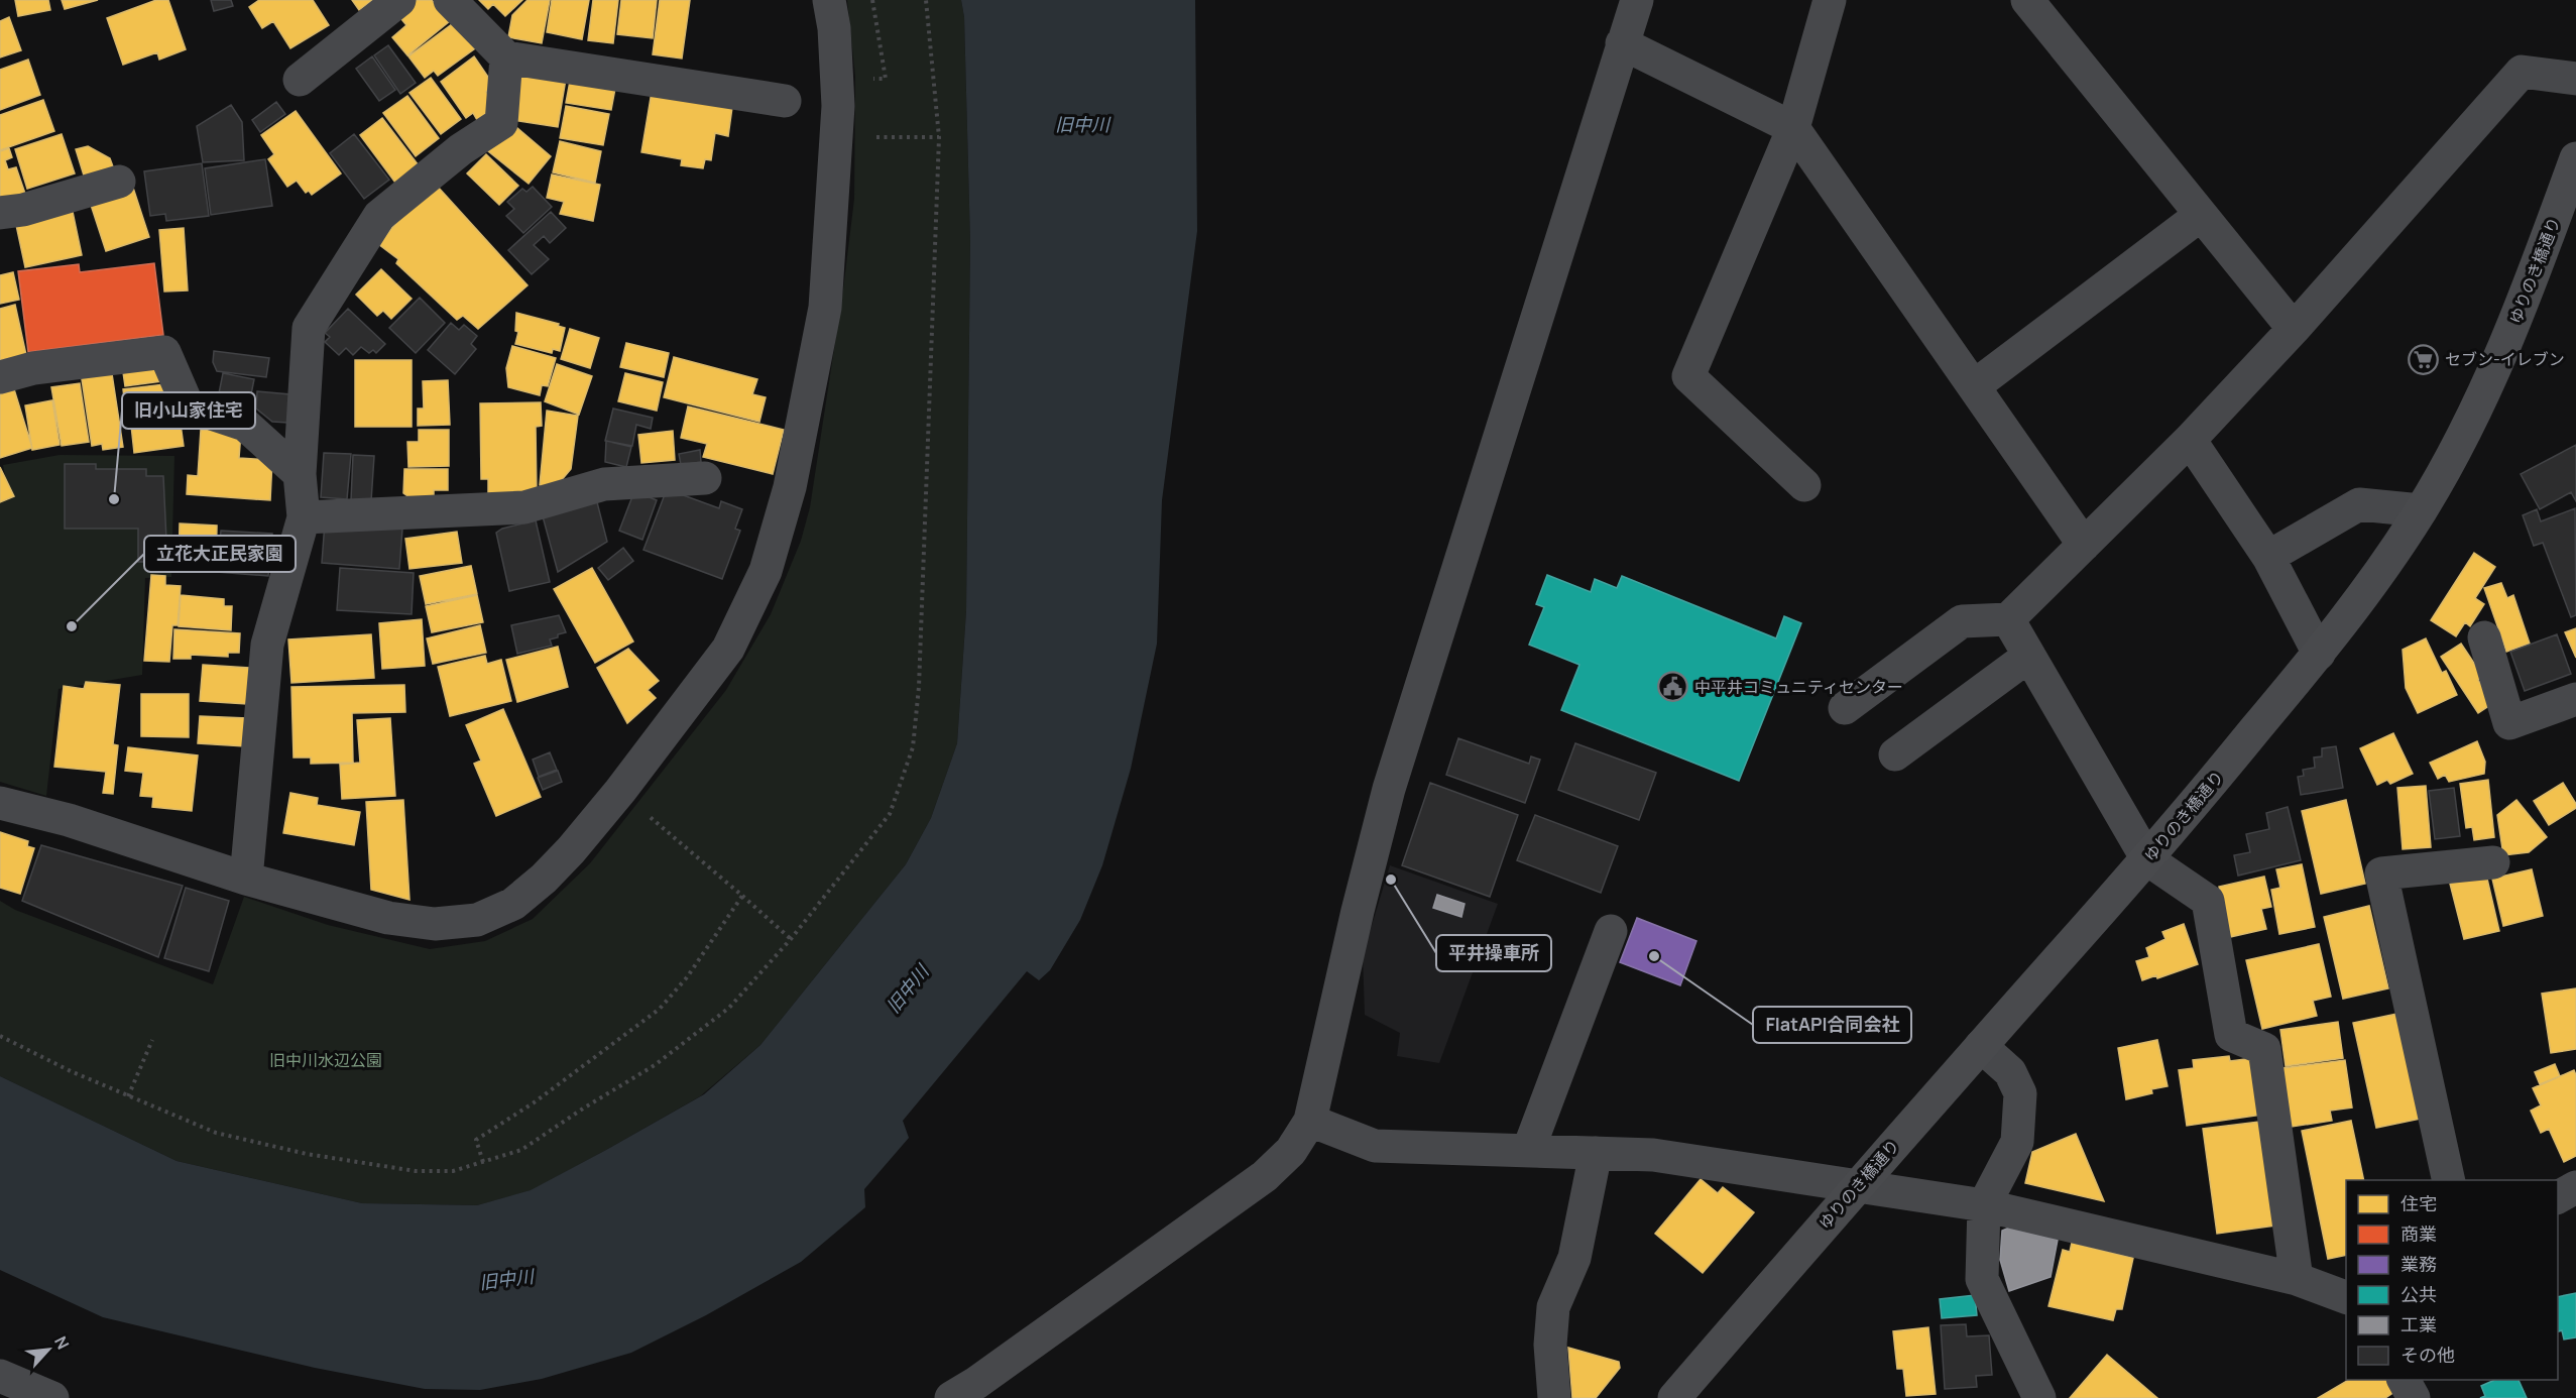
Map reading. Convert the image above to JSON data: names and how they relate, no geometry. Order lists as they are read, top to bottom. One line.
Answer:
{"streets":{"main road":["ゆりのき橋通り"]},"water":["旧中川"],"parks":["旧中川水辺公園"],"places":{"supermarket":["セブン-イレブン"],"other":["旧小山家住宅","立花大正民家園","平井操車所","FlatAPI合同会社"],"public building":["中平井コミュニティセンター"]},"legend":["住宅","商業","業務","公共","工業","その他"],"north":"top right"}
